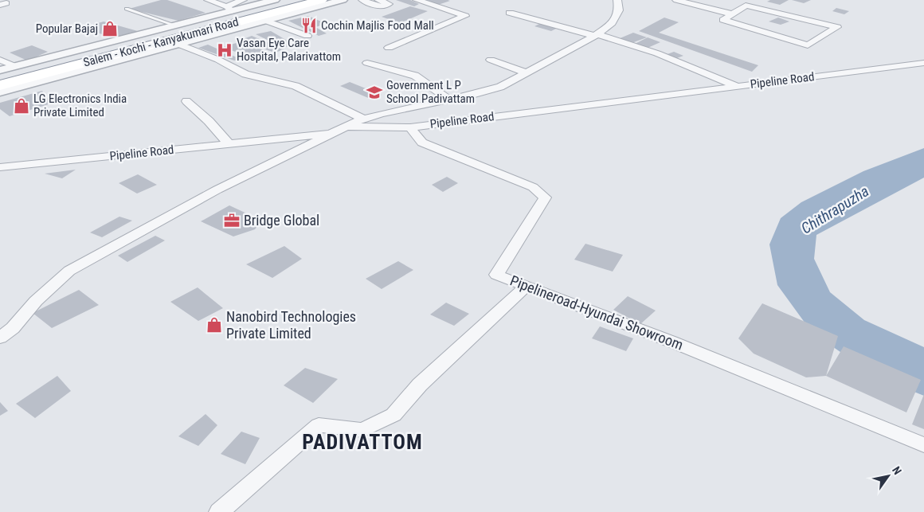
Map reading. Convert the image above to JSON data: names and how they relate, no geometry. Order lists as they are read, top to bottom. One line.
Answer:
{"streets":{"highway":["Salem - Kochi - Kanyakumari Road"],"street":["Pipeline Road","Pipelineroad-Hyundai Showroom"]},"crossings":[["Pipeline Road","Pipelineroad-Hyundai Showroom"]],"districts":["PADIVATTOM"],"water":["Chithrapuzha"],"places":{"restaurant":["Cochin Majlis Food Mall"],"shop":["Popular Bajaj","LG Electronics India Private Limited","Nanobird Technologies Private Limited"],"hospital":["Vasan Eye Care Hospital, Palarivattom"],"school or university":["Government L P School Padivattam"],"office":["Bridge Global"]},"north":"top right"}
